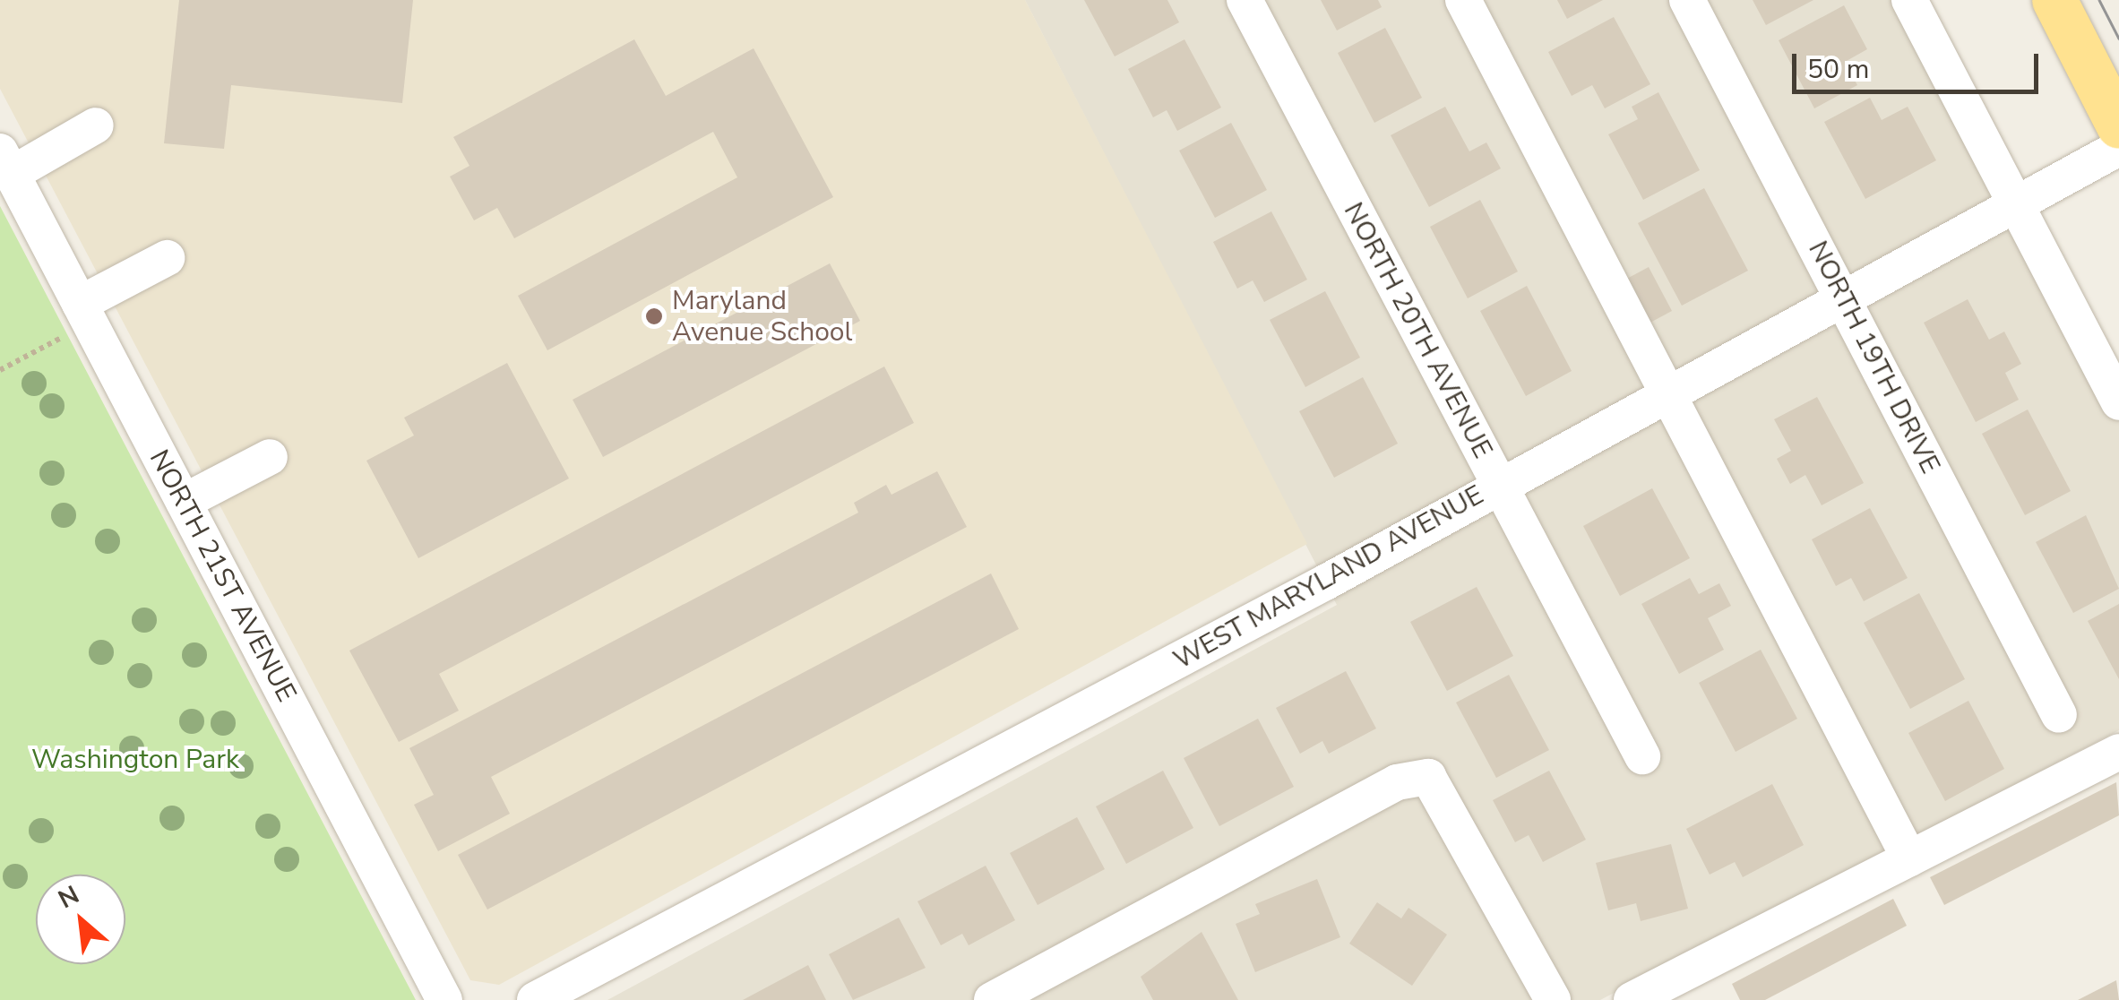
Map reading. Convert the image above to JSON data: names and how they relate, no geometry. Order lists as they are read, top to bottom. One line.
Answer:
{"streets":{"street":["NORTH 20TH AVENUE","NORTH 19TH DRIVE","NORTH 21ST AVENUE","WEST MARYLAND AVENUE"]},"crossings":[["NORTH 20TH AVENUE","WEST MARYLAND AVENUE"],["NORTH 19TH DRIVE","WEST MARYLAND AVENUE"]],"parks":["Washington Park"],"places":["Maryland Avenue School"],"scale_bar":"50 m","north":"top left"}
